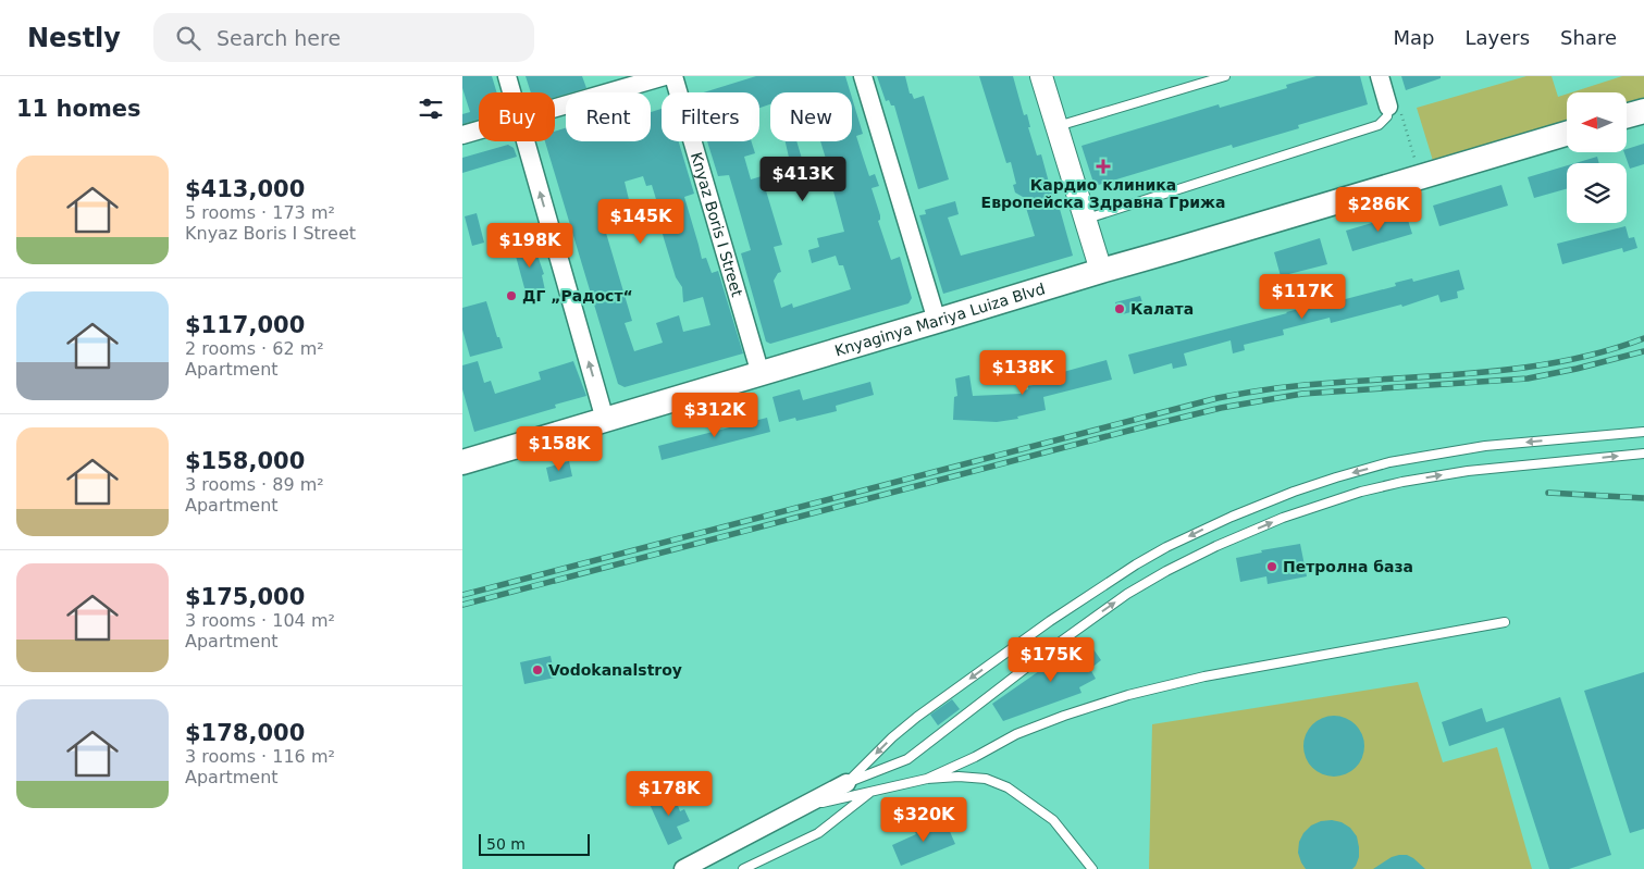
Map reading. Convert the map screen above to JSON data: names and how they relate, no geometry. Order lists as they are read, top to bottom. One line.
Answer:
{"streets":{"main road":["Knyaginya Mariya Luiza Blvd"],"street":["Knyaz Boris I Street"]},"crossings":[["Knyaz Boris I Street","Knyaginya Mariya Luiza Blvd"]],"places":{"health":["Кардио клиника Европейска Здравна Грижа"],"other":["ДГ „Радост“","Калата","Петролна база","Vodokanalstroy"]},"scale_bar":"50 m","north":"left","page":{"header":"Nestly","search":"Search here","nav":["Map","Layers","Share"],"heading":"11 homes","chip":["Buy","Rent","Filters","New"],"list":[{"name":"$413,000","note":"5 rooms · 173 m² · Knyaz Boris I Street"},{"name":"$117,000","note":"2 rooms · 62 m² · Apartment"},{"name":"$158,000","note":"3 rooms · 89 m² · Apartment"},{"name":"$175,000","note":"3 rooms · 104 m² · Apartment"},{"name":"$178,000","note":"3 rooms · 116 m² · Apartment"}],"price":["$413K","$286K","$145K","$198K","$117K","$138K","$312K","$158K","$175K","$178K","$320K"],"scale":"50 m"}}
